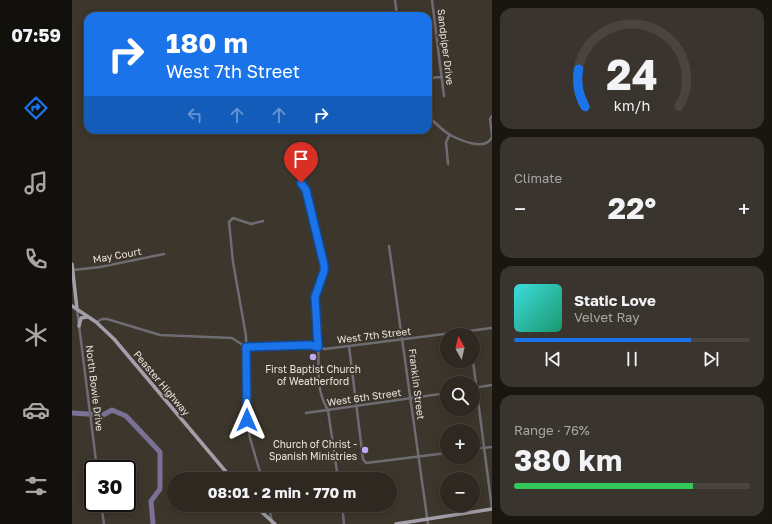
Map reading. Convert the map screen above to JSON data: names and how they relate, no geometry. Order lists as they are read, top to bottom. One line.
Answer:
{"streets":{"main road":["Peaster Highway"],"street":["Sandpiper Drive","May Court","West 7th Street","Franklin Street","North Bowie Drive","West 6th Street"]},"crossings":[["West 7th Street","Peaster Highway"],["West 7th Street","Franklin Street"],["Peaster Highway","North Bowie Drive"],["Franklin Street","West 6th Street"]],"places":["First Baptist Church of Weatherford","Church of Christ - Spanish Ministries"],"north":"top","page":{"tabs":"07:59","turn":["180 m","West 7th Street"],"tile":["Climate",["Range · 76%","380 km"]],"heat":["−","22°","+"],"song":["Static Love","Velvet Ray"],"map_buttons":["+","−"],"limit":"30","trip":"08:01 · 2 min · 770 m","gauge":["24","km/h"]}}
